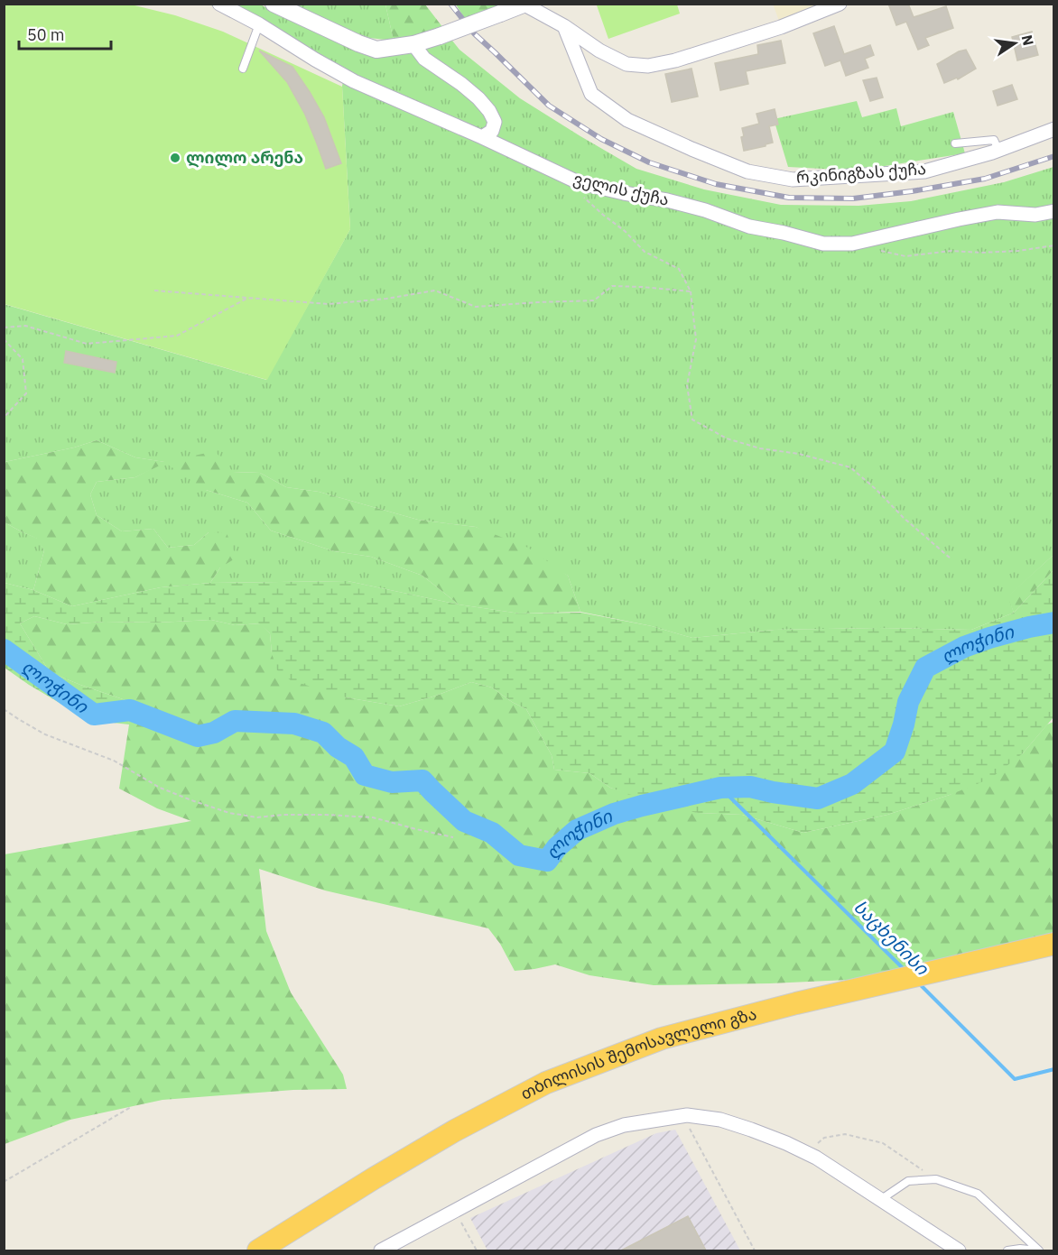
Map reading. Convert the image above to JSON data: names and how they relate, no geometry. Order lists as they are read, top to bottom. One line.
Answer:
{"streets":{"highway":["თბილისის შემოსავლელი გზა"],"street":["რკინიგზას ქუჩა","ველის ქუჩა"]},"water":["ლოჭინი","საცხენისი"],"places":["ლილო არენა"],"scale_bar":"50 m","north":"right"}
